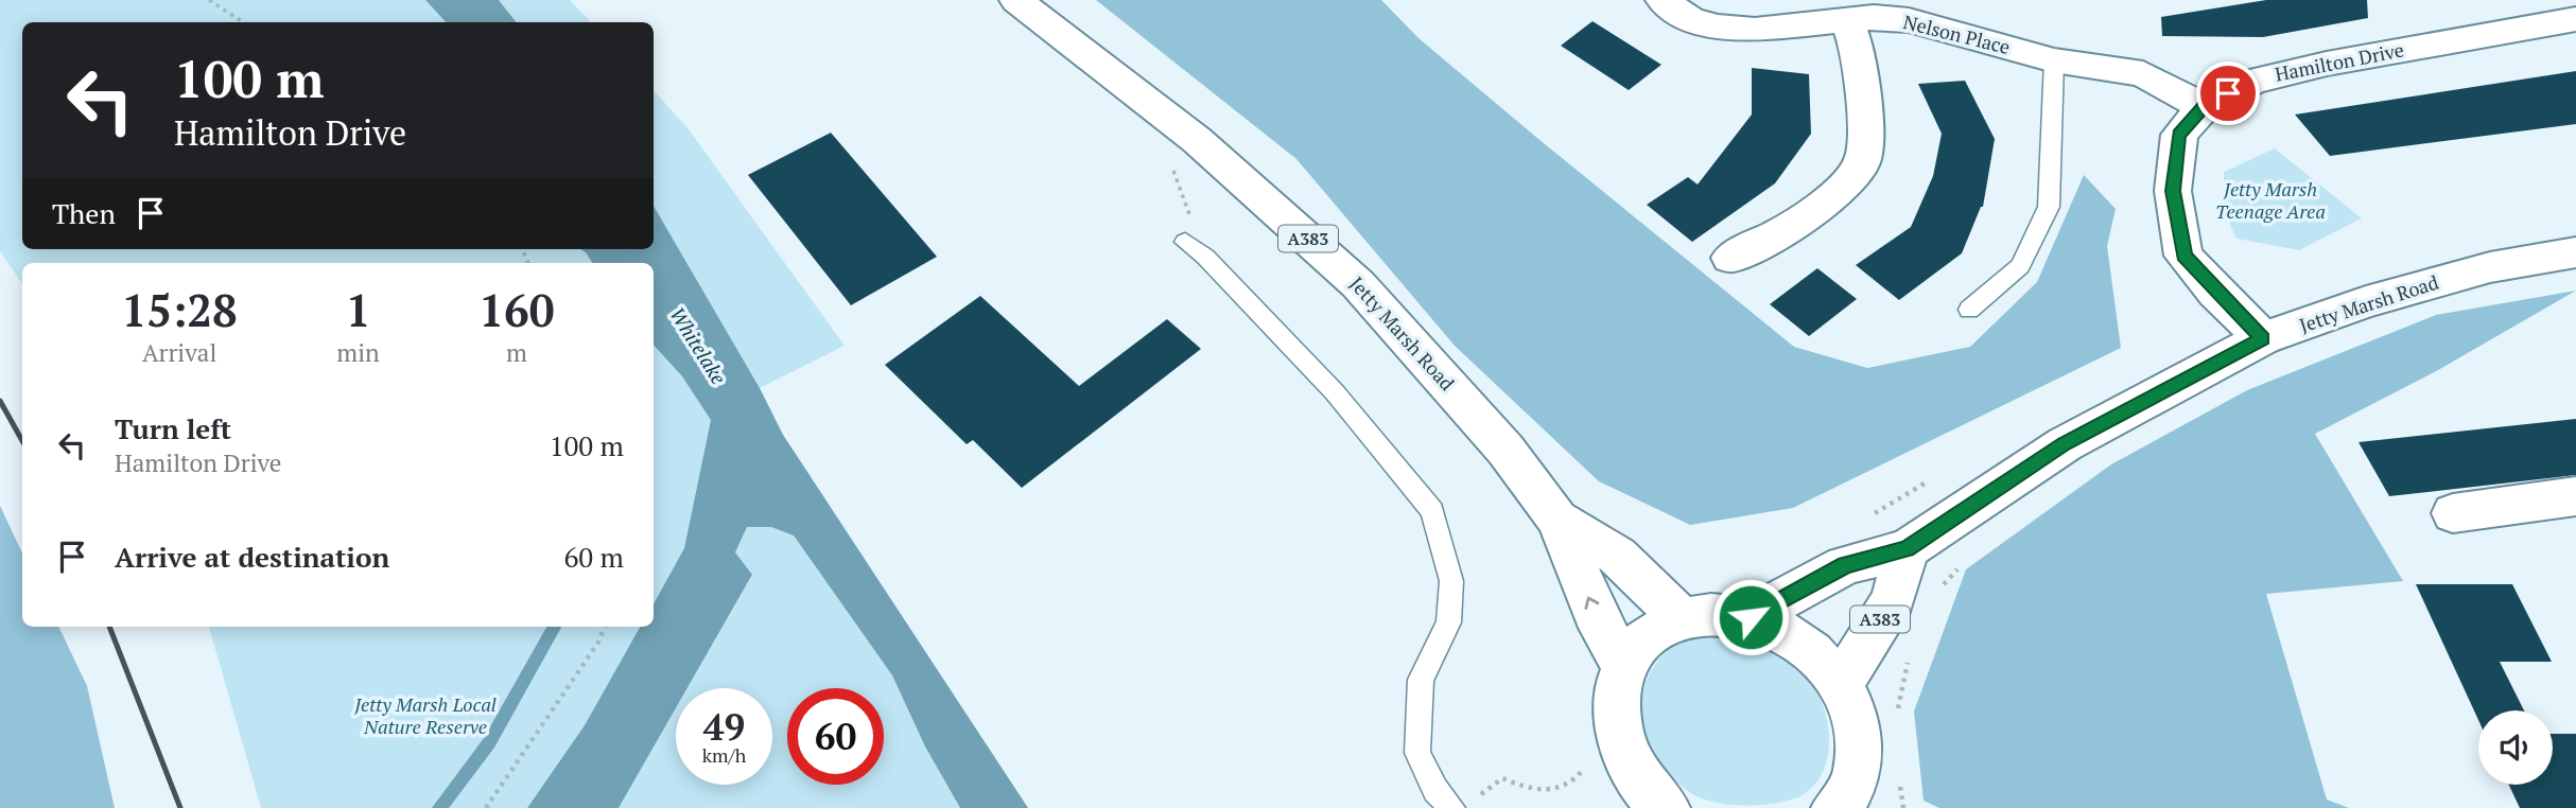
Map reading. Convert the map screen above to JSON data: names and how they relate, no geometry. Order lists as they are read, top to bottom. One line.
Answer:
{"streets":{"main road":["Nelson Place","Hamilton Drive","A383","Jetty Marsh Road"]},"crossings":[["Nelson Place","Hamilton Drive"],["Hamilton Drive","Jetty Marsh Road"],["A383","Jetty Marsh Road"]],"water":["Whitelake"],"parks":["Jetty Marsh Teenage Area","Jetty Marsh Local Nature Reserve"],"page":{"turn":["100 m","Hamilton Drive"],"then":"Then","eta":["15:28","Arrival","1","min","160","m"],"list":[{"name":"Turn left","note":"Hamilton Drive","value":"100 m"},{"name":"Arrive at destination","value":"60 m"}],"speed":"49 km/h","limit":"60"}}
